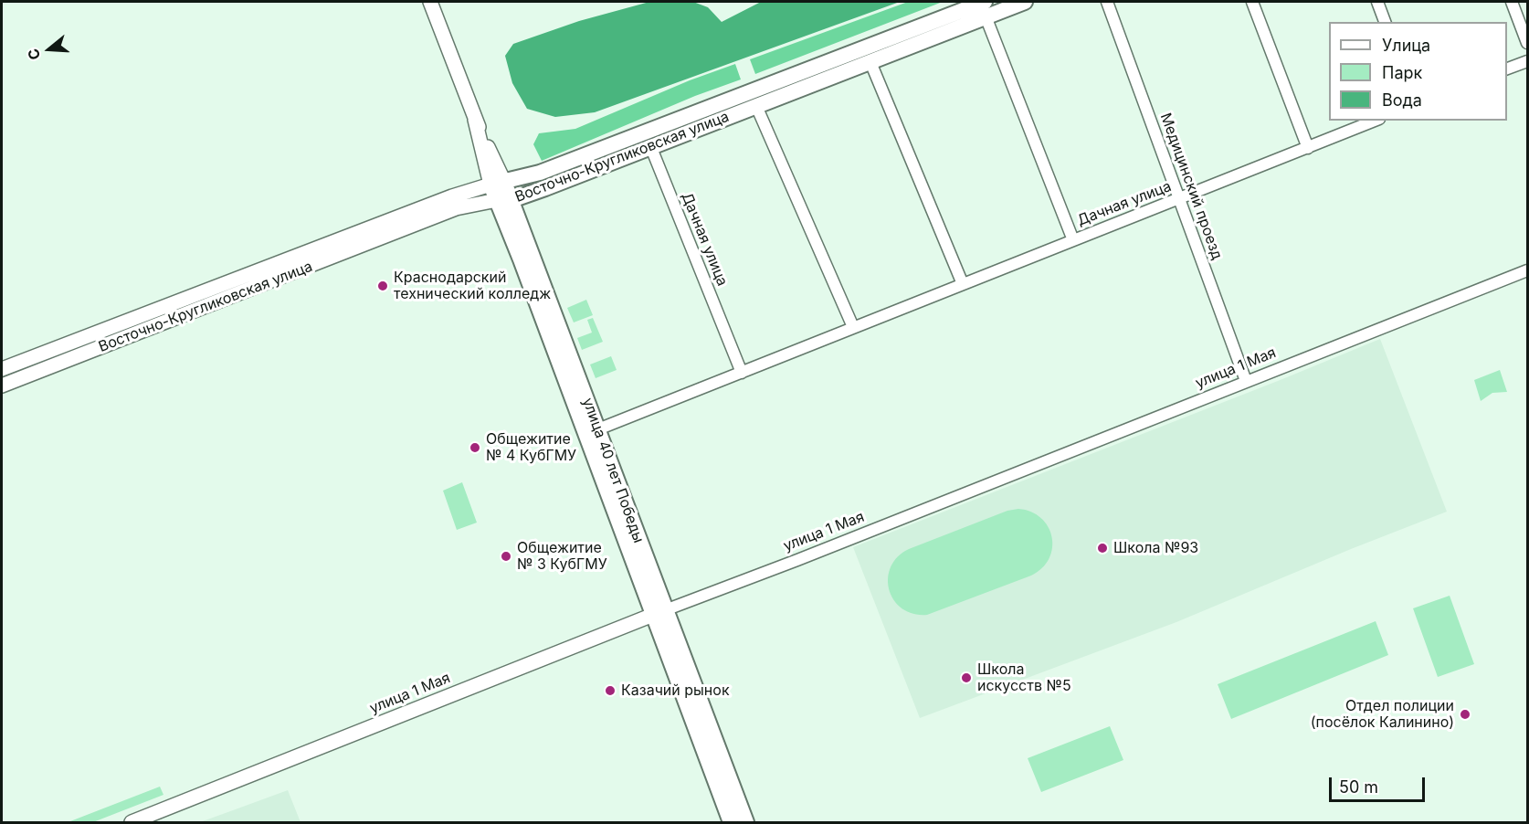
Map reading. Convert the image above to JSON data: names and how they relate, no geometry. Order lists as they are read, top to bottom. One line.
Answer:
{"streets":{"main road":["Восточно-Кругликовская улица","улица 40 лет Победы"],"street":["Медицинский проезд","Дачная улица","улица 1 Мая"]},"crossings":[["Восточно-Кругликовская улица","Дачная улица"],["Восточно-Кругликовская улица","улица 40 лет Победы"],["Медицинский проезд","Дачная улица"],["Медицинский проезд","улица 1 Мая"],["Дачная улица","улица 40 лет Победы"]],"places":["Краснодарский технический колледж","Общежитие № 4 КубГМУ","Школа №93","Общежитие № 3 КубГМУ","Школа искусств №5","Казачий рынок","Отдел полиции (посёлок Калинино)"],"legend":["Улица","Парк","Вода"],"scale_bar":"50 m","north":"left"}
